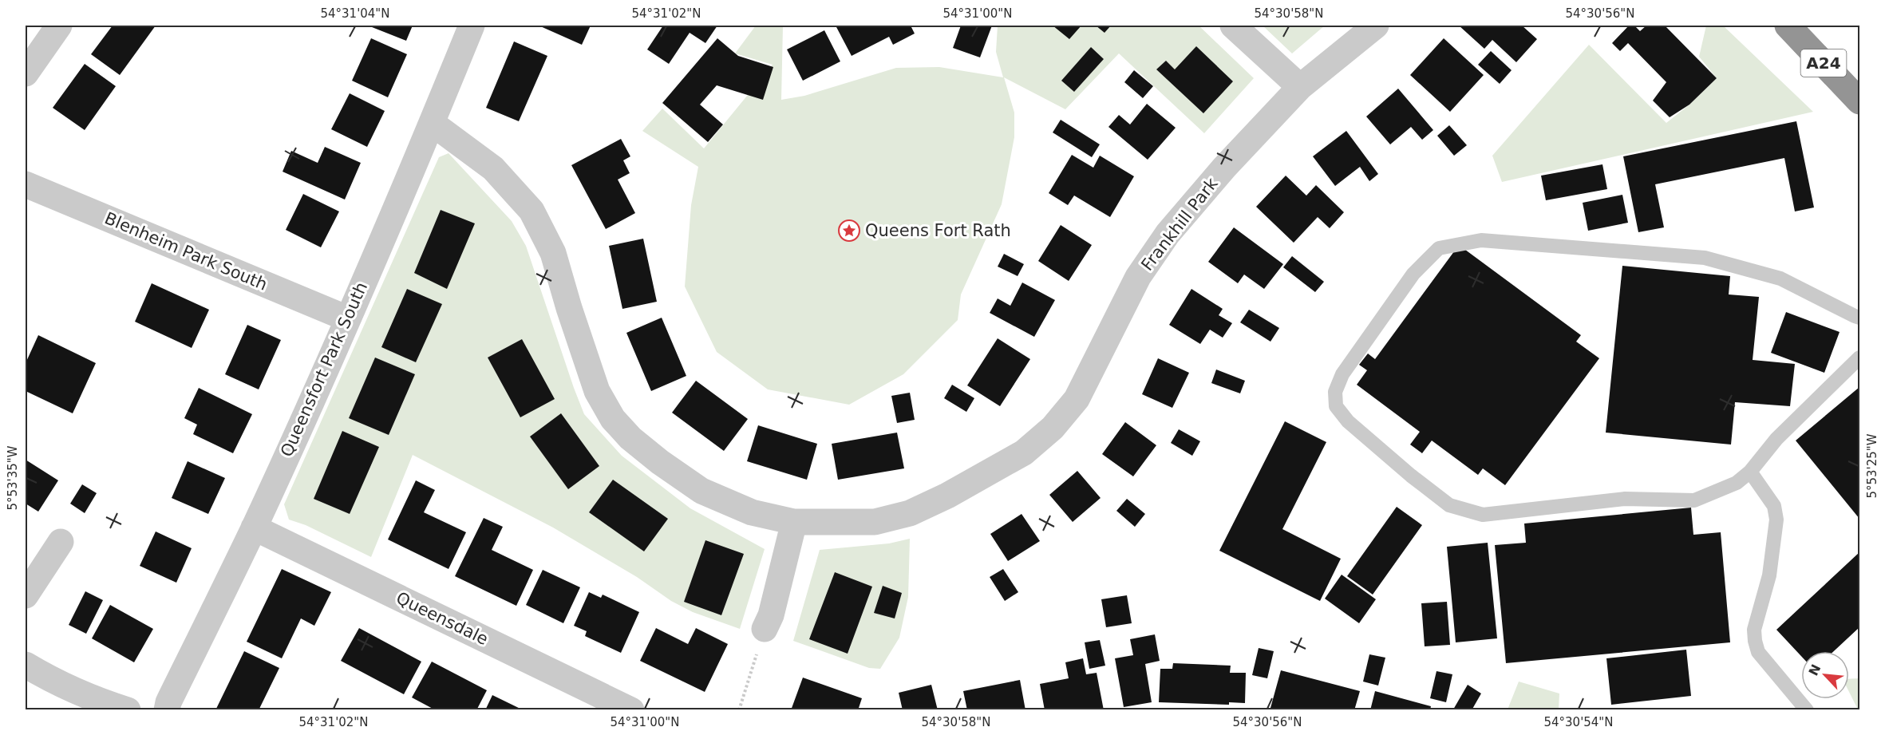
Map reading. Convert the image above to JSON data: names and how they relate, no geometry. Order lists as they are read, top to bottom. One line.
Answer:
{"streets":{"highway":["A24"],"street":["Frankhill Park","Blenheim Park South","Queensfort Park South","Queensdale"]},"crossings":[["Frankhill Park","Queensfort Park South"],["Blenheim Park South","Queensfort Park South"],["Queensfort Park South","Queensdale"]],"places":{"place":["Queens Fort Rath"]},"north":"top left","coordinates":["54°31'04\"N","54°31'02\"N","54°31'00\"N","54°30'58\"N","54°30'56\"N","5°53'25\"W","5°53'35\"W","54°30'54\"N"]}
